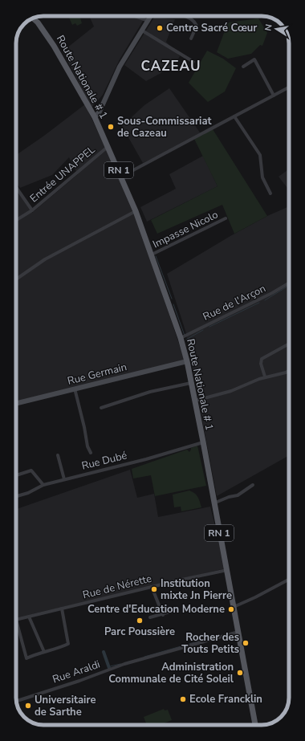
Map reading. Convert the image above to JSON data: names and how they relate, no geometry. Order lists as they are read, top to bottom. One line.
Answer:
{"streets":{"main road":["Route Nationale # 1","RN 1"],"street":["Entrée UNAPPEL","Impasse Nicolo","Rue de l'Arçon","Rue Germain","Rue Dubé","Rue de Nérette","Rue Araldi"]},"crossings":[["Route Nationale # 1","Entrée UNAPPEL"],["Route Nationale # 1","Impasse Nicolo"],["Route Nationale # 1","Rue de l'Arçon"],["Route Nationale # 1","Rue Germain"],["Route Nationale # 1","Rue Dubé"],["Route Nationale # 1","Rue de Nérette"],["Route Nationale # 1","Rue Araldi"]],"districts":["CAZEAU"],"places":["Centre Sacré Cœur","Sous-Commissariat de Cazeau","Institution mixte Jn Pierre","Centre d'Education Moderne","Parc Poussière","Rocher des Touts Petits","Administration Communale de Cité Soleil","Ecole Francklin","Universitaire de Sarthe"],"north":"left"}
